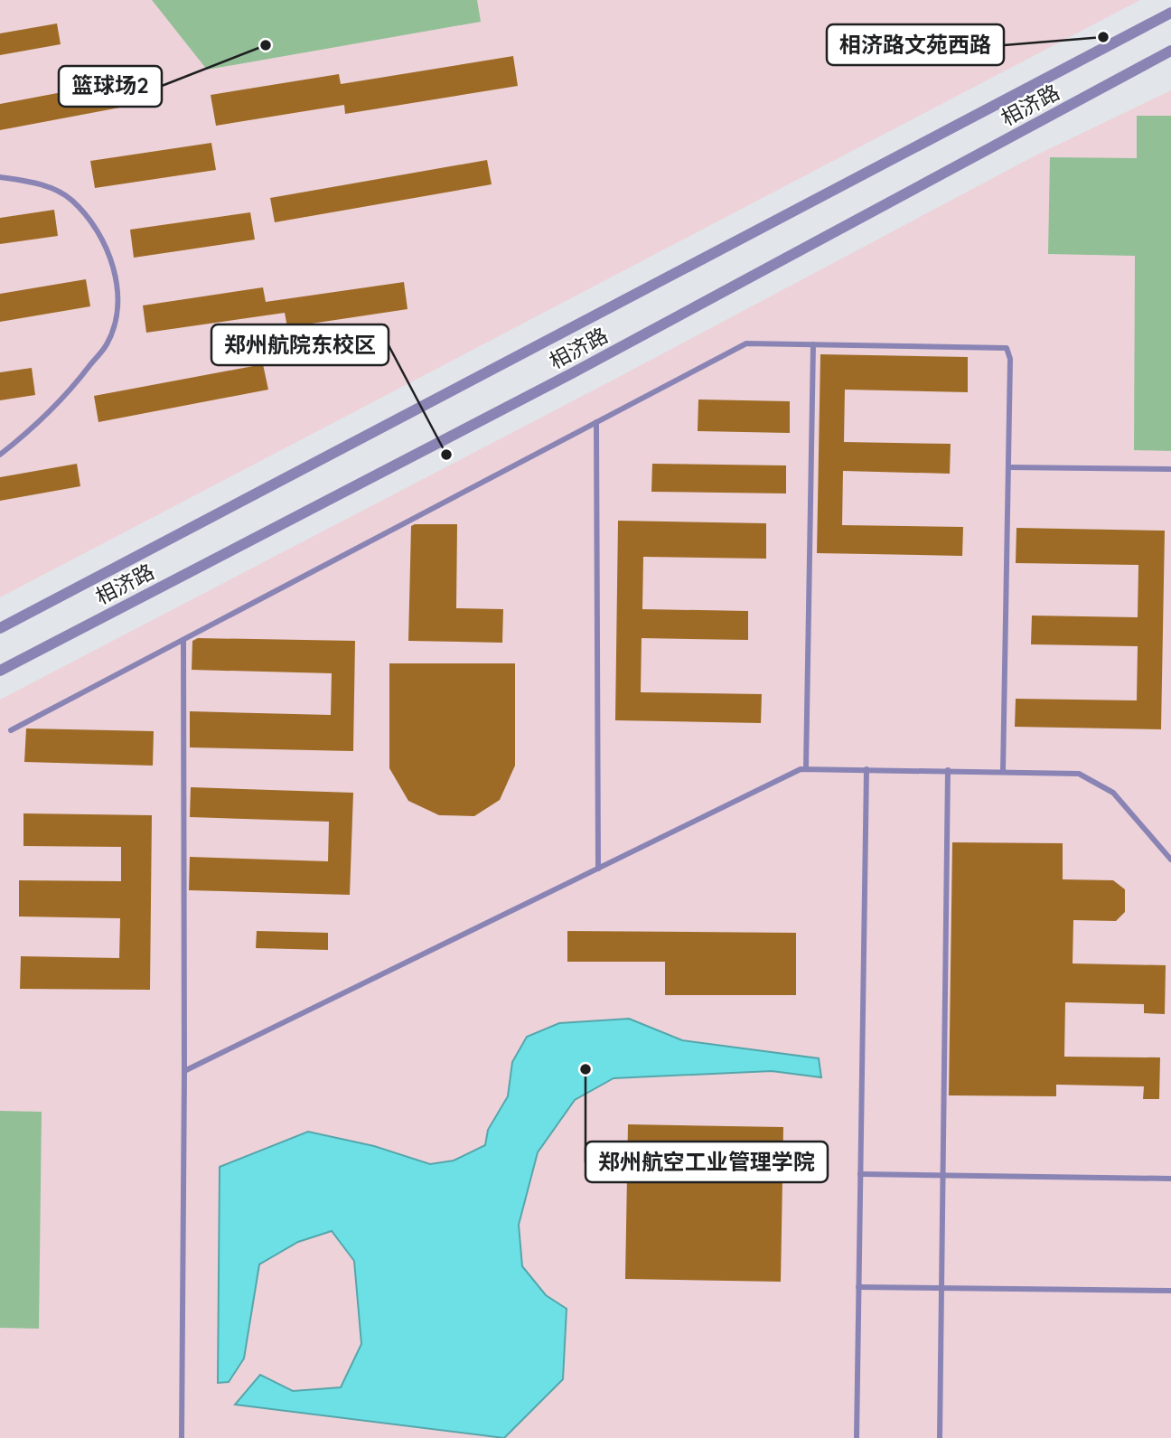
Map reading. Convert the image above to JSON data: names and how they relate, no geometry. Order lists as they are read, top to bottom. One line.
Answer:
{"streets":{"street":["相济路"]},"places":["相济路文苑西路","篮球场2","郑州航院东校区","郑州航空工业管理学院"]}
